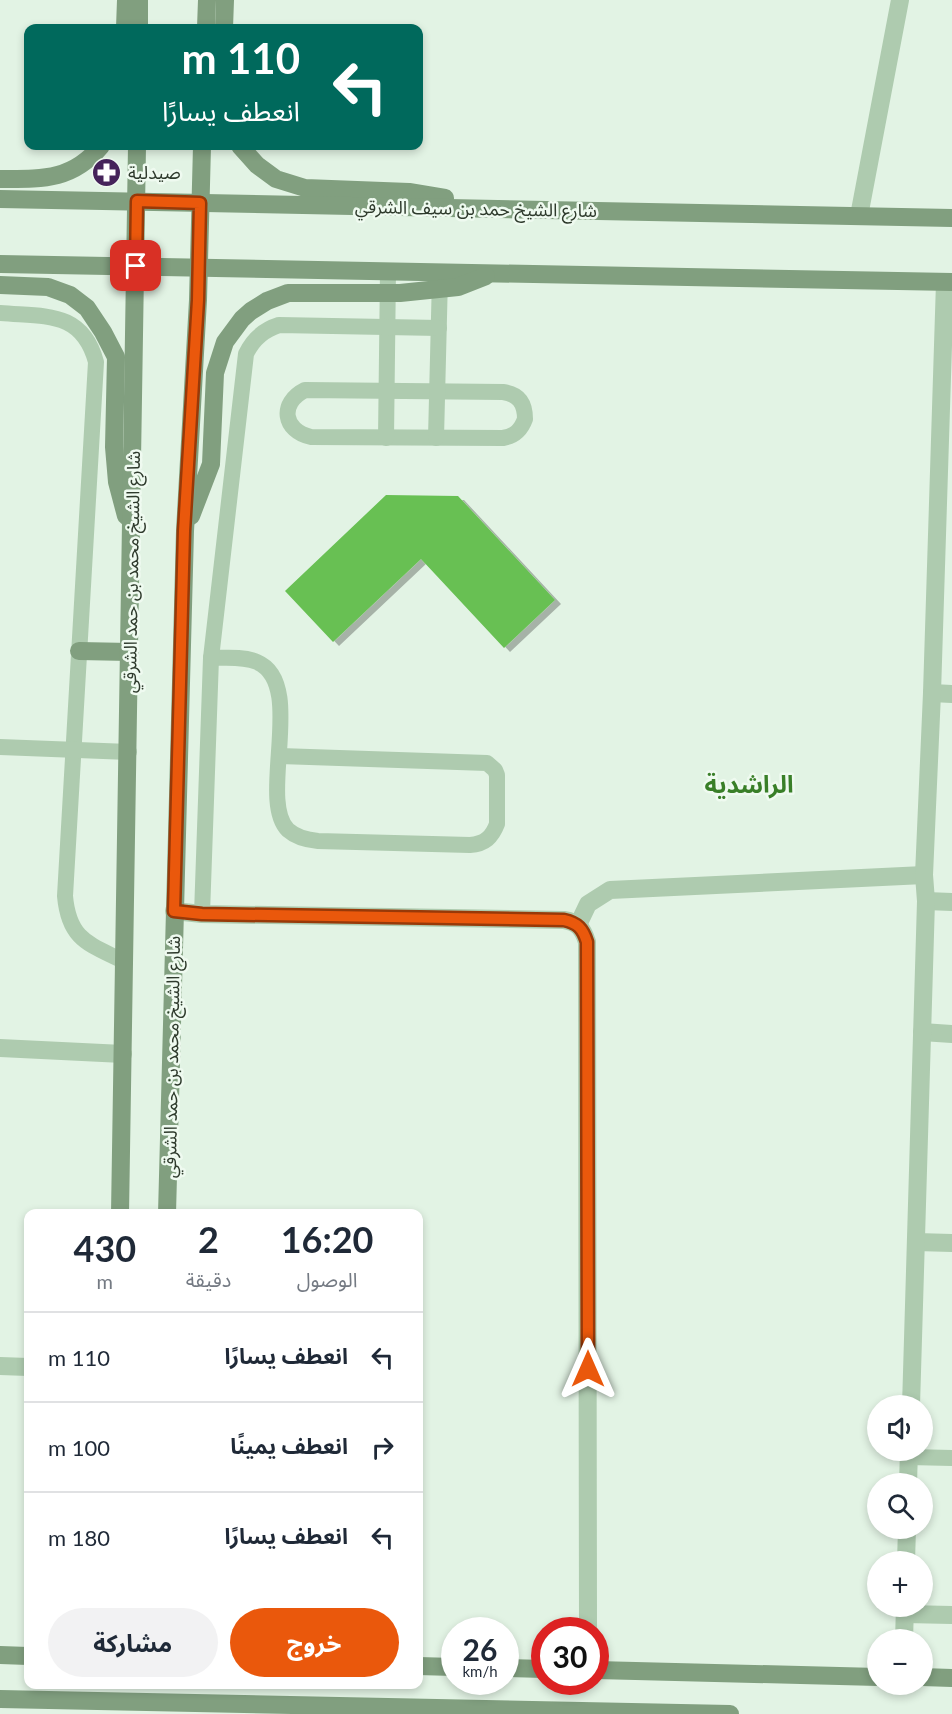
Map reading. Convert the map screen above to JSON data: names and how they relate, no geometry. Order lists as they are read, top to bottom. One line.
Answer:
{"streets":{"main road":["شارع الشيخ حمد بن سيف الشرقي","شارع الشيخ محمد بن حمد الشرقي"]},"crossings":[["شارع الشيخ حمد بن سيف الشرقي","شارع الشيخ محمد بن حمد الشرقي"]],"districts":["الراشدية"],"places":{"pharmacy":["صيدلية"]},"page":{"turn":["110 m","انعطف يسارًا"],"eta":["16:20","الوصول","2","دقيقة","430","m"],"list":[{"name":"انعطف يسارًا","value":"110 m"},{"name":"انعطف يمينًا","value":"100 m"},{"name":"انعطف يسارًا","value":"180 m"}],"map_buttons":["+","−"],"buttons":["خروج","مشاركة"],"speed":"26 km/h","limit":"30"}}
